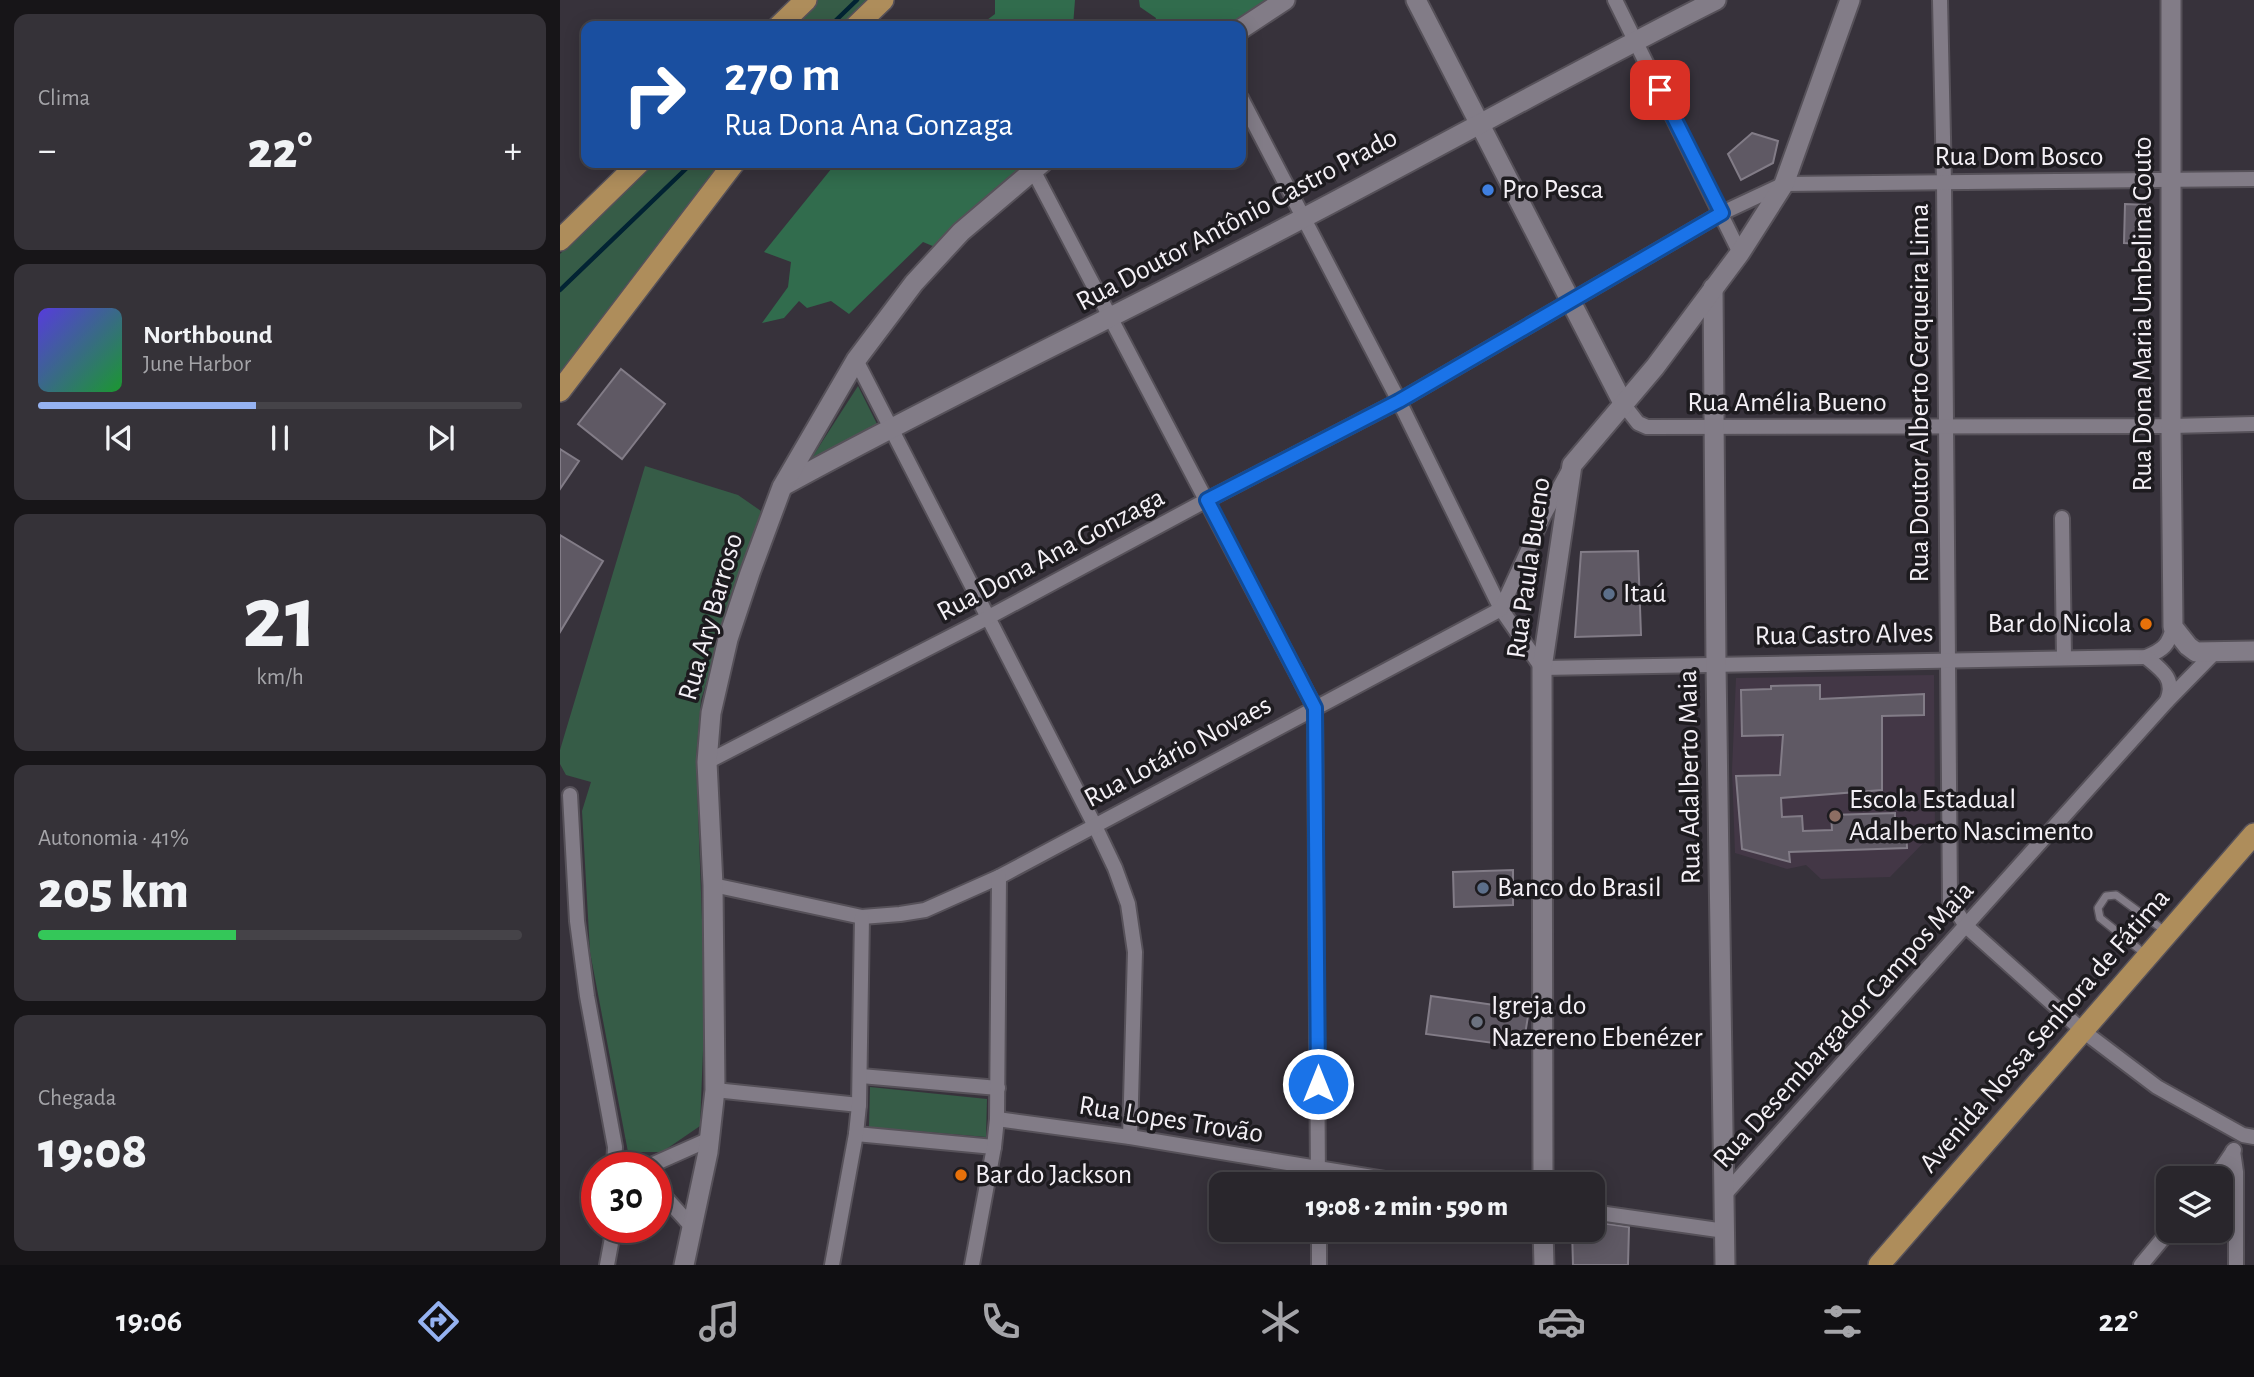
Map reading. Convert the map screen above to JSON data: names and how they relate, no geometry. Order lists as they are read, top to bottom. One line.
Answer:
{"streets":{"main road":["Rua Doutor Antônio Castro Prado","Rua Dona Maria Umbelina Couto","Rua Paula Bueno","Rua Ary Barroso","Rua Adalberto Maia","Avenida Nossa Senhora de Fátima"],"street":["Rua Dom Bosco","Rua Doutor Alberto Cerqueira Lima","Rua Amélia Bueno","Rua Dona Ana Gonzaga","Rua Castro Alves","Rua Lotário Novaes","Rua Desembargador Campos Maia","Rua Lopes Trovão"]},"crossings":[["Rua Dom Bosco","Rua Dona Maria Umbelina Couto"],["Rua Dom Bosco","Rua Doutor Alberto Cerqueira Lima"],["Rua Dom Bosco","Rua Dona Ana Gonzaga"],["Rua Dom Bosco","Rua Paula Bueno"],["Rua Doutor Antônio Castro Prado","Rua Ary Barroso"],["Rua Dona Maria Umbelina Couto","Rua Amélia Bueno"],["Rua Doutor Alberto Cerqueira Lima","Rua Amélia Bueno"],["Rua Doutor Alberto Cerqueira Lima","Rua Castro Alves"],["Rua Doutor Alberto Cerqueira Lima","Rua Desembargador Campos Maia"],["Rua Doutor Alberto Cerqueira Lima","Avenida Nossa Senhora de Fátima"],["Rua Amélia Bueno","Rua Paula Bueno"],["Rua Amélia Bueno","Rua Adalberto Maia"],["Rua Dona Ana Gonzaga","Rua Paula Bueno"],["Rua Dona Ana Gonzaga","Rua Ary Barroso"],["Rua Paula Bueno","Rua Castro Alves"],["Rua Paula Bueno","Rua Adalberto Maia"],["Rua Ary Barroso","Rua Lotário Novaes"],["Rua Castro Alves","Rua Adalberto Maia"],["Rua Adalberto Maia","Rua Desembargador Campos Maia"]],"places":["Pro Pesca","Itaú","Bar do Nicola","Escola Estadual Adalberto Nascimento","Banco do Brasil","Igreja do Nazereno Ebenézer","Bar do Jackson"],"page":{"tile":["Clima",["21","km/h"],["Autonomia · 41%","205 km"],["Chegada","19:08"]],"turn":["270 m","Rua Dona Ana Gonzaga"],"heat":["−","22°","+"],"song":["Northbound","June Harbor"],"limit":"30","trip":"19:08 · 2 min · 590 m","tabs":["19:06","22°"]}}
